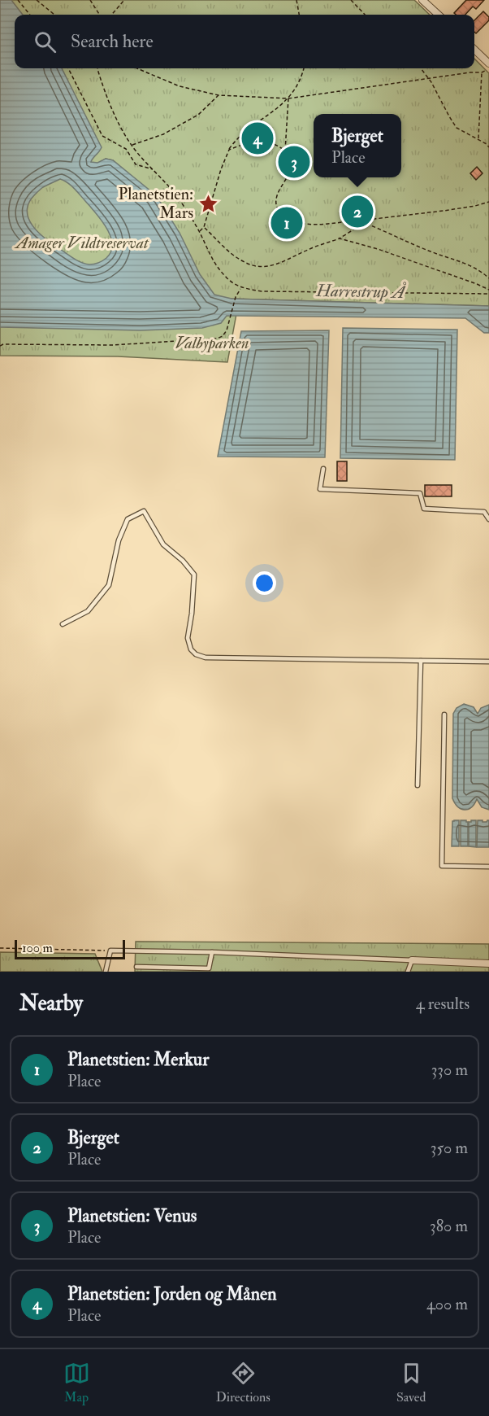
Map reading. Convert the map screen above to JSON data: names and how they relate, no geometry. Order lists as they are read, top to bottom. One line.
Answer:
{"water":["Harrestrup Å"],"parks":["Amager Vildtreservat","Valbyparken"],"places":{"place":["Planetstien: Mars"]},"scale_bar":"100 m","page":{"search":"Search here","popup":["Bjerget","Place"],"pins":["4","3","2","1"],"scale":"100 m","heading":["Nearby","4 results"],"list":[{"mark":"1","name":"Planetstien: Merkur","note":"Place","value":"330 m"},{"mark":"2","name":"Bjerget","note":"Place","value":"350 m"},{"mark":"3","name":"Planetstien: Venus","note":"Place","value":"380 m"},{"mark":"4","name":"Planetstien: Jorden og Månen","note":"Place","value":"400 m"}],"nav":["Map","Directions","Saved"]}}
